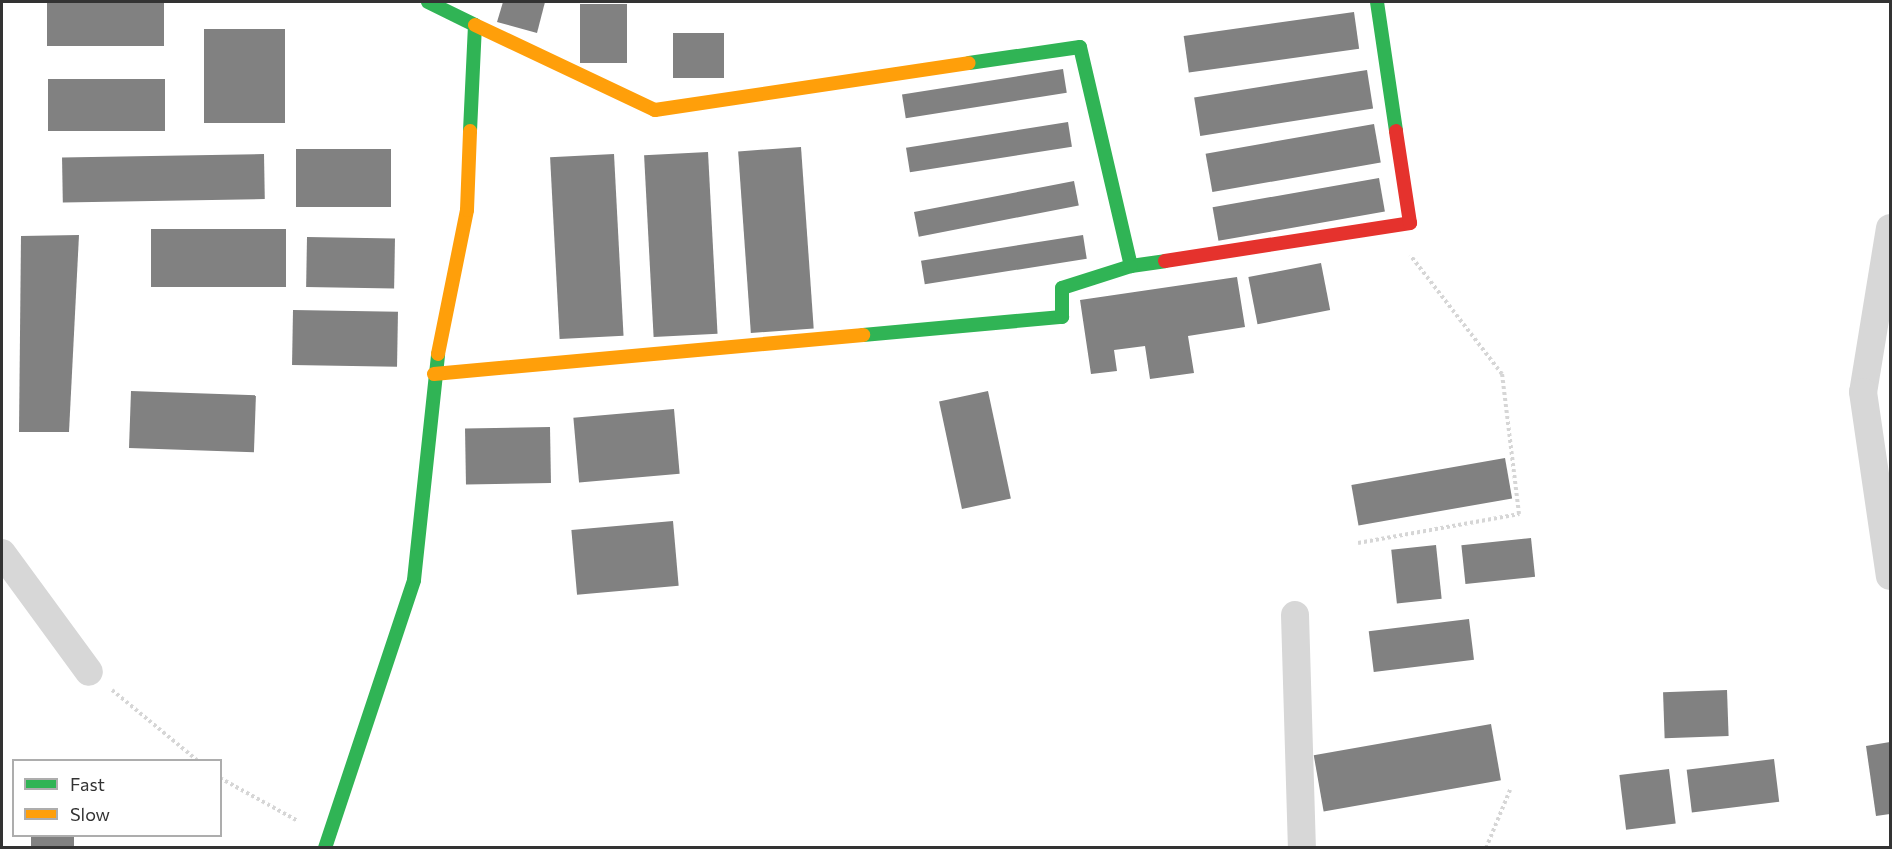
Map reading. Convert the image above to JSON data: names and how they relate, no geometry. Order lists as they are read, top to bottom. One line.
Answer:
{"legend":["Fast","Slow"]}
